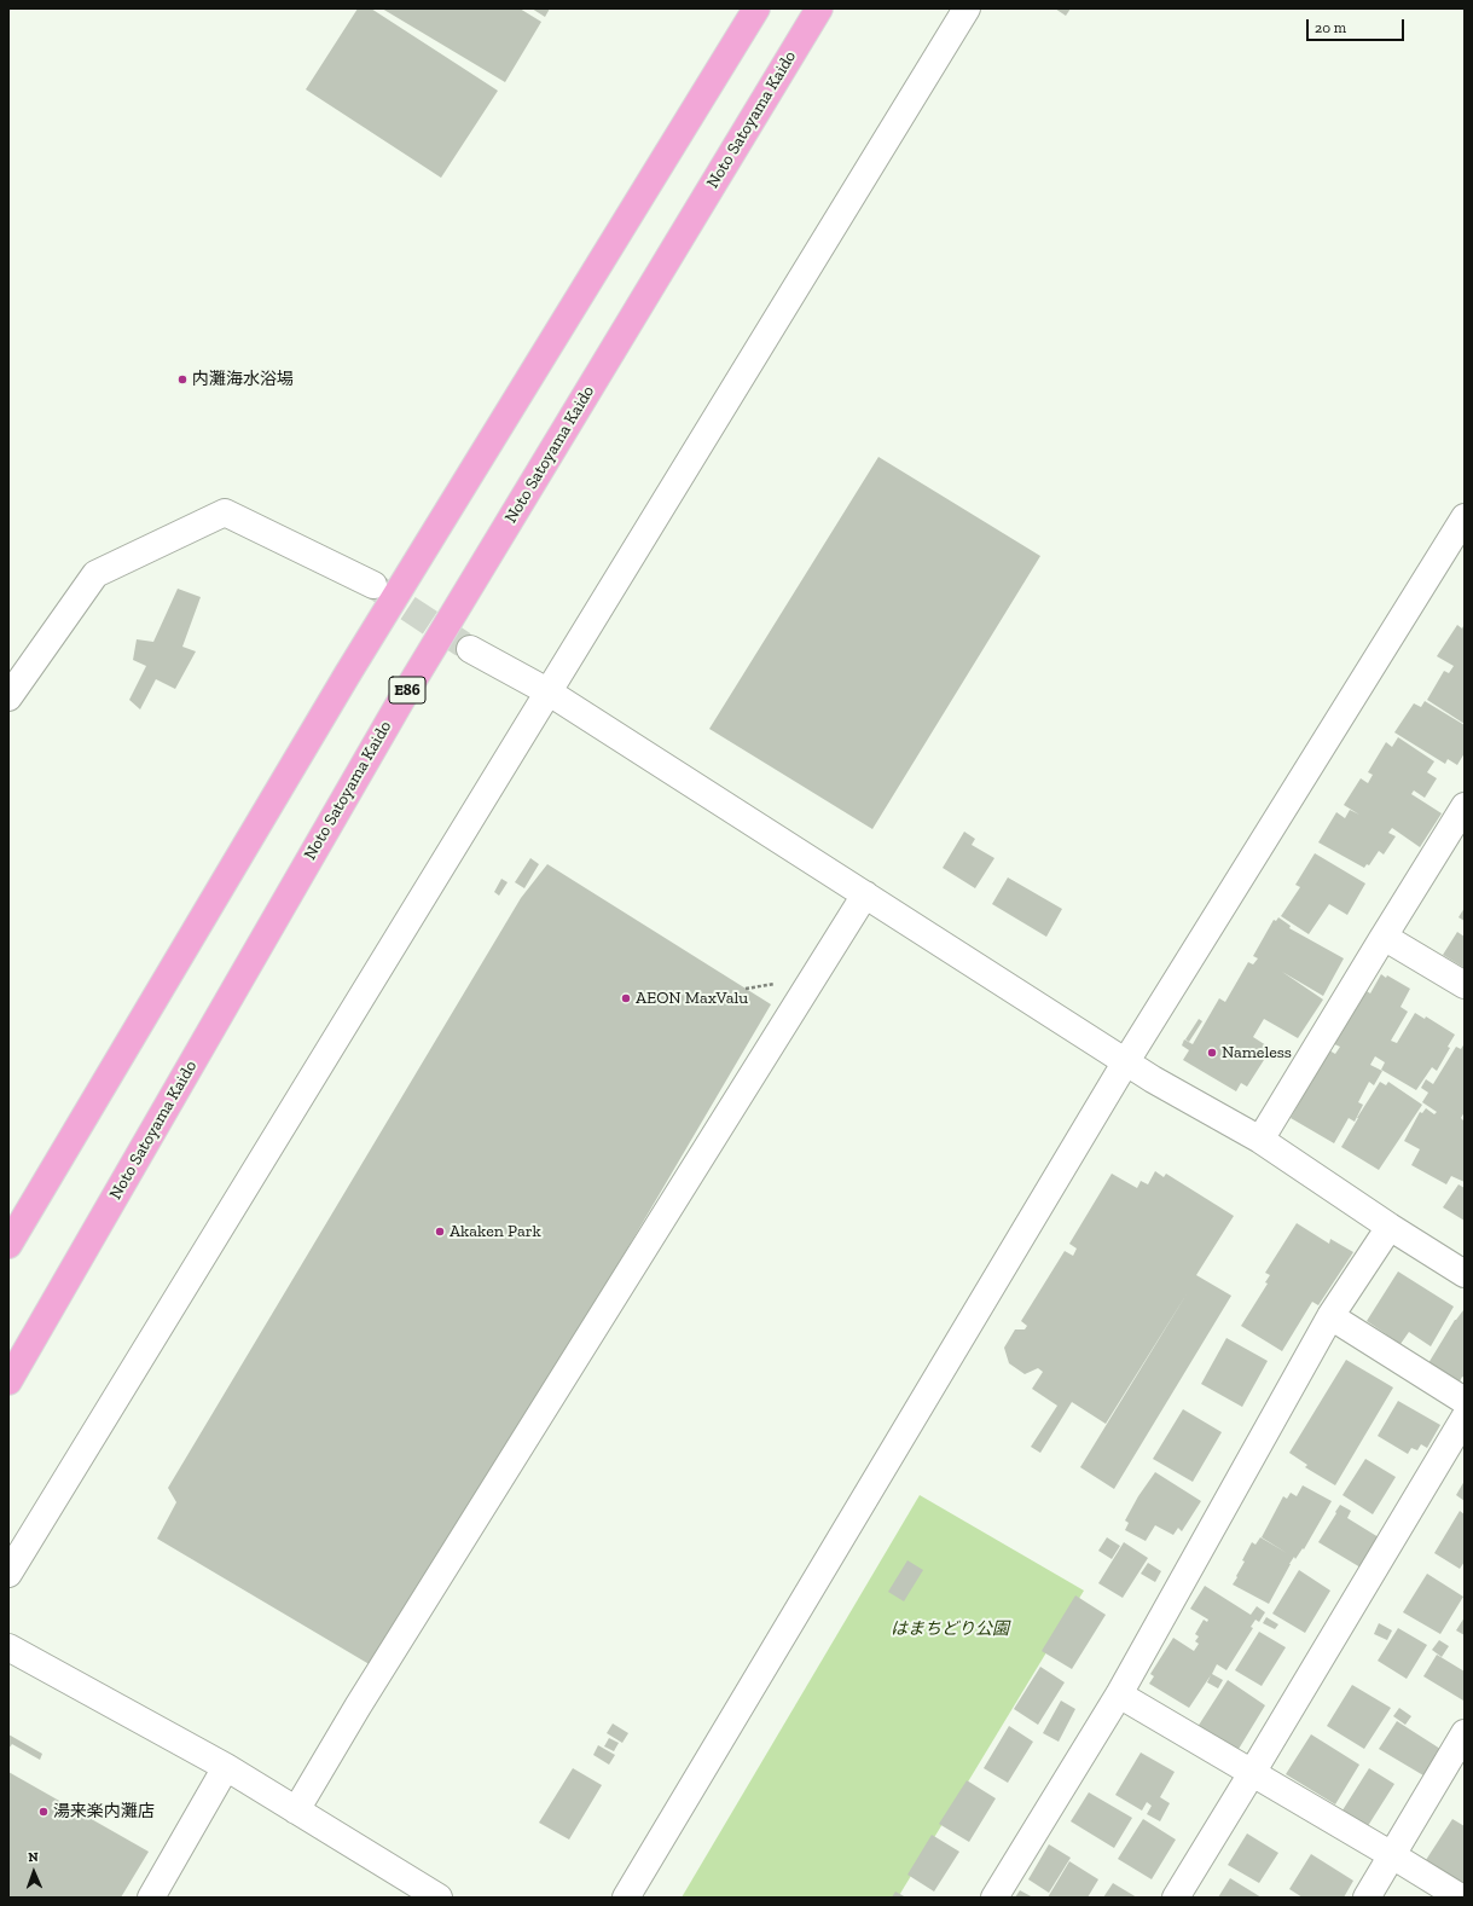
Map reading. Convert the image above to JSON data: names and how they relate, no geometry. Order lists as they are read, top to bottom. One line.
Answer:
{"streets":{"highway":["Noto Satoyama Kaido","E86"]},"parks":["はまちどり公園"],"places":["内灘海水浴場","AEON MaxValu","Nameless","Akaken Park","湯来楽内灘店"],"scale_bar":"20 m","north":"top"}
